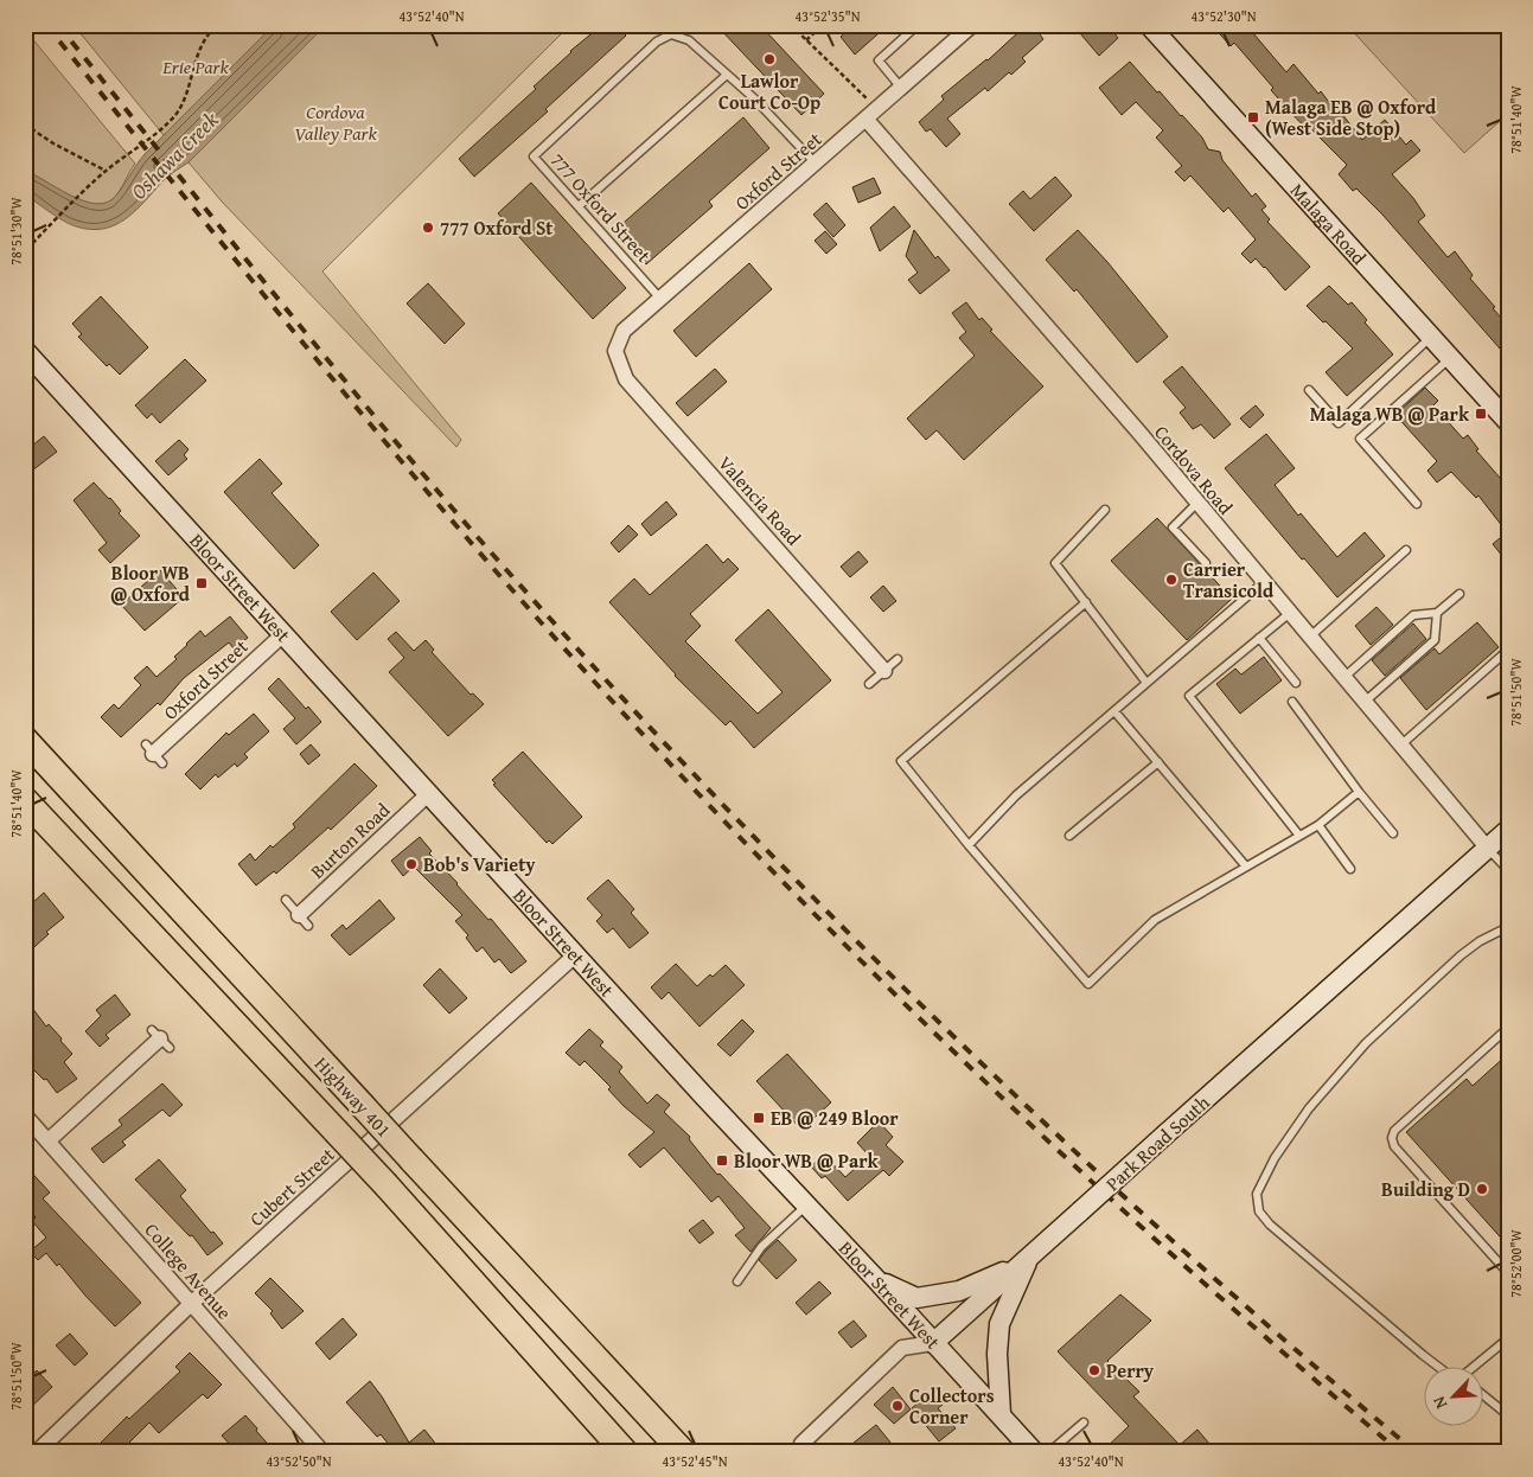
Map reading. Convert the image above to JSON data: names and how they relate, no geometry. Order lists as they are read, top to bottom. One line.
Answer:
{"streets":{"highway":["Highway 401"],"main road":["Malaga Road","Bloor Street West","Park Road South"],"street":["Oxford Street","Cordova Road","Valencia Road","Burton Road","Cubert Street","College Avenue"],"lane":["777 Oxford Street"]},"crossings":[["Oxford Street","777 Oxford Street"],["Oxford Street","Cordova Road"],["Oxford Street","Valencia Road"],["Oxford Street","Bloor Street West"],["Cordova Road","Park Road South"],["Bloor Street West","Burton Road"],["Bloor Street West","Park Road South"],["Bloor Street West","Cubert Street"],["Cubert Street","College Avenue"]],"water":["Oshawa Creek"],"parks":["Erie Park","Cordova Valley Park"],"places":{"other":["Lawlor Court Co-Op","777 Oxford St","Carrier Transicold","Bob's Variety","Building D","Perry","Collectors Corner"],"transit":["Malaga EB @ Oxford (West Side Stop)","Malaga WB @ Park","Bloor WB @ Oxford","EB @ 249 Bloor","Bloor WB @ Park"]},"north":"bottom left","coordinates":["43°52'40\"N","43°52'35\"N","43°52'30\"N","78°51'40\"W","78°51'30\"W","78°51'50\"W","78°52'00\"W","43°52'50\"N","43°52'45\"N"]}
